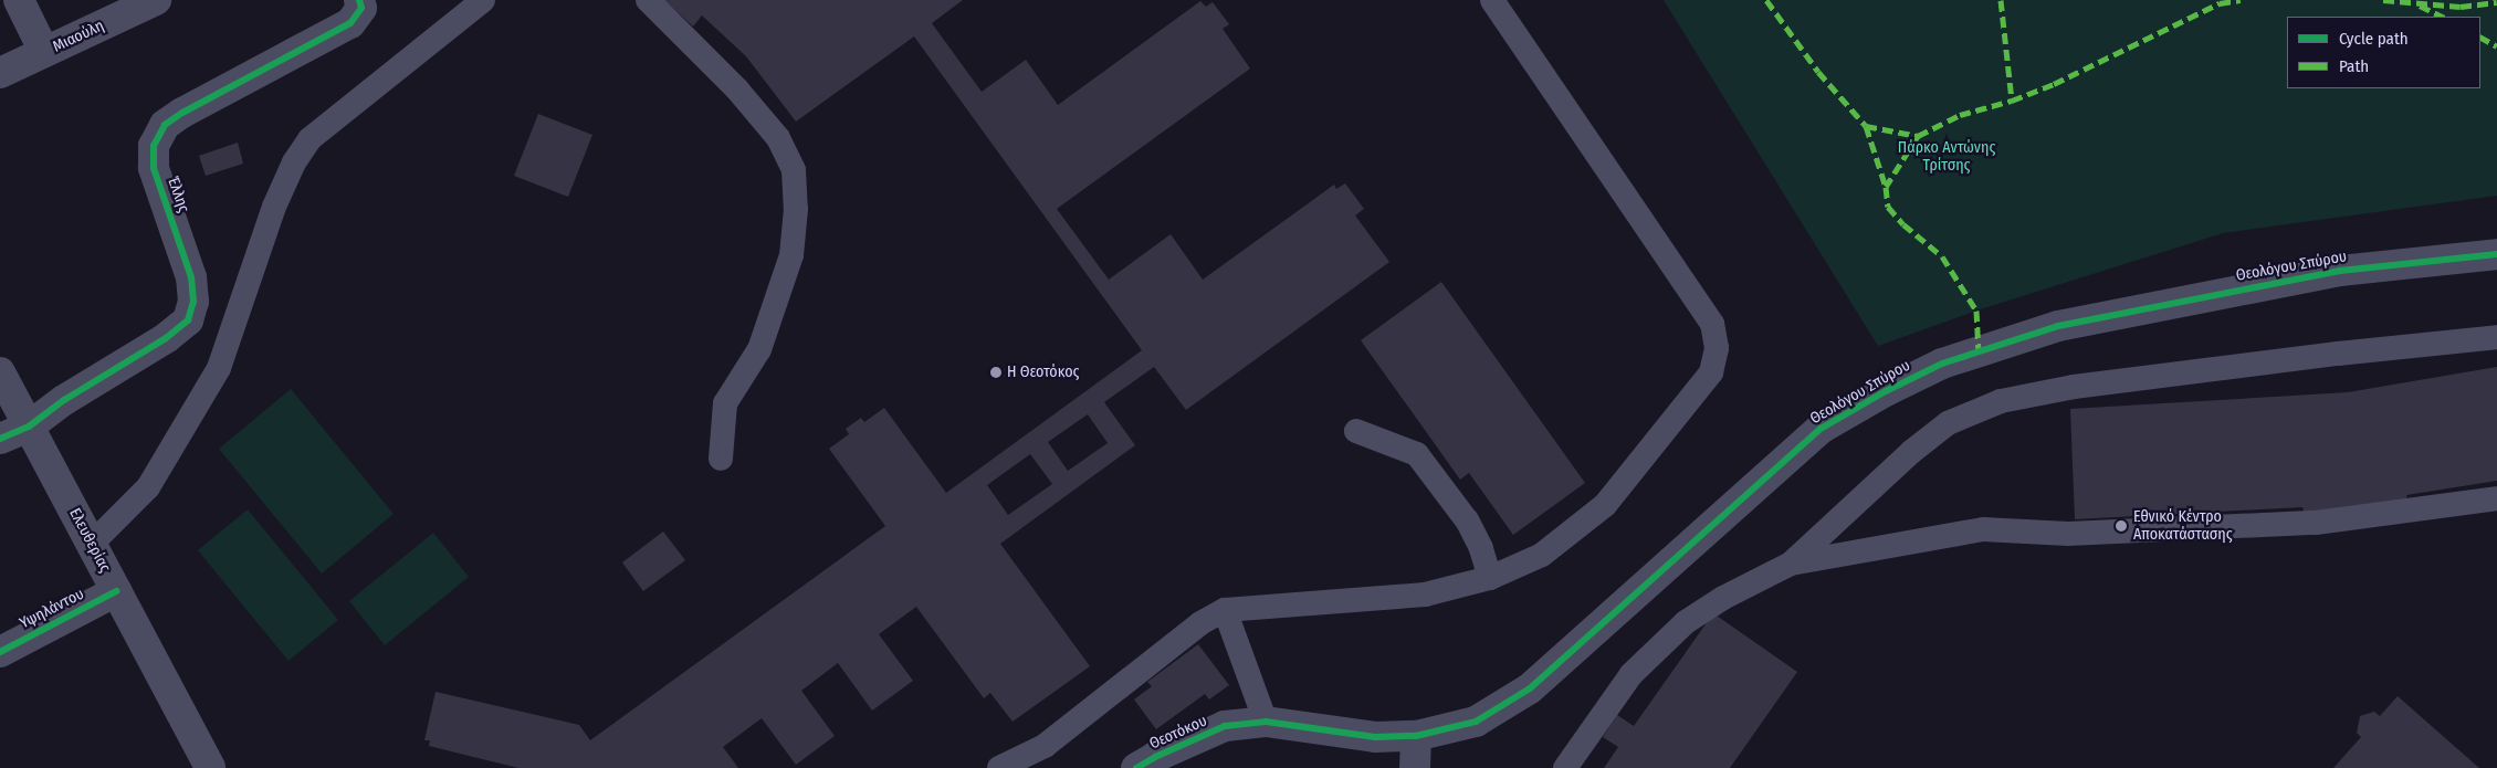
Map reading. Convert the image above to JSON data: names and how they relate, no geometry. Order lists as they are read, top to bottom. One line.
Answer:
{"streets":{"street":["Μιαούλη","Έλλης","Θεολόγου Σπύρου","Ελευθερίας","Υψηλάντου","Θεοτόκου"]},"crossings":[["Έλλης","Ελευθερίας"],["Θεολόγου Σπύρου","Θεοτόκου"],["Ελευθερίας","Υψηλάντου"]],"parks":["Πάρκο Αντώνης Τρίτσης"],"places":["Η Θεοτόκος","Εθνικό Κέντρο Αποκατάστασης"],"legend":["Cycle path","Path"]}
